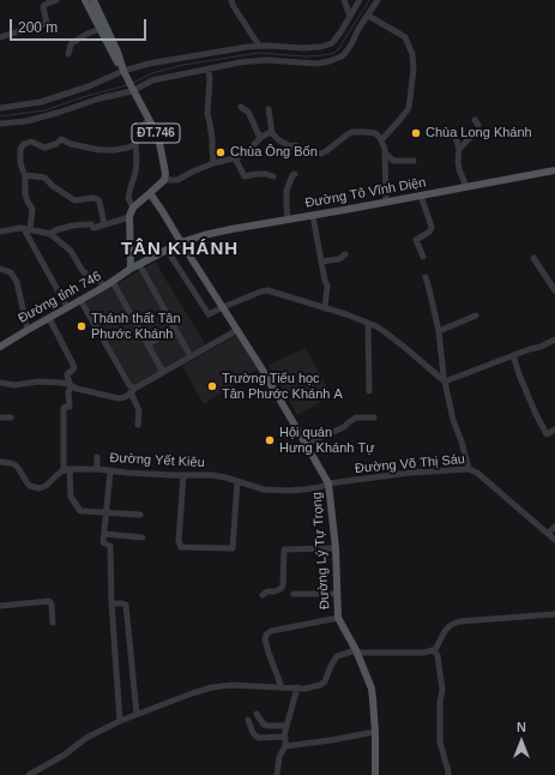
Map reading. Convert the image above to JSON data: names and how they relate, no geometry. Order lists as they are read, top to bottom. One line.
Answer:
{"streets":{"main road":["ĐT.746","Đường Tô Vĩnh Diện","Đường tỉnh 746","Đường Lý Tự Trọng"],"street":["Đường Yết Kiêu","Đường Võ Thị Sáu"]},"crossings":[["Đường Tô Vĩnh Diện","Đường tỉnh 746"],["Đường Tô Vĩnh Diện","Đường Lý Tự Trọng"],["Đường tỉnh 746","Đường Lý Tự Trọng"],["Đường Yết Kiêu","Đường Võ Thị Sáu"],["Đường Yết Kiêu","Đường Lý Tự Trọng"],["Đường Võ Thị Sáu","Đường Lý Tự Trọng"]],"districts":["TÂN KHÁNH"],"places":["Chùa Long Khánh","Chùa Ông Bổn","Thánh thất Tân Phước Khánh","Trường Tiểu học Tân Phước Khánh A","Hội quán Hưng Khánh Tự"],"scale_bar":"200 m","north":"top"}
